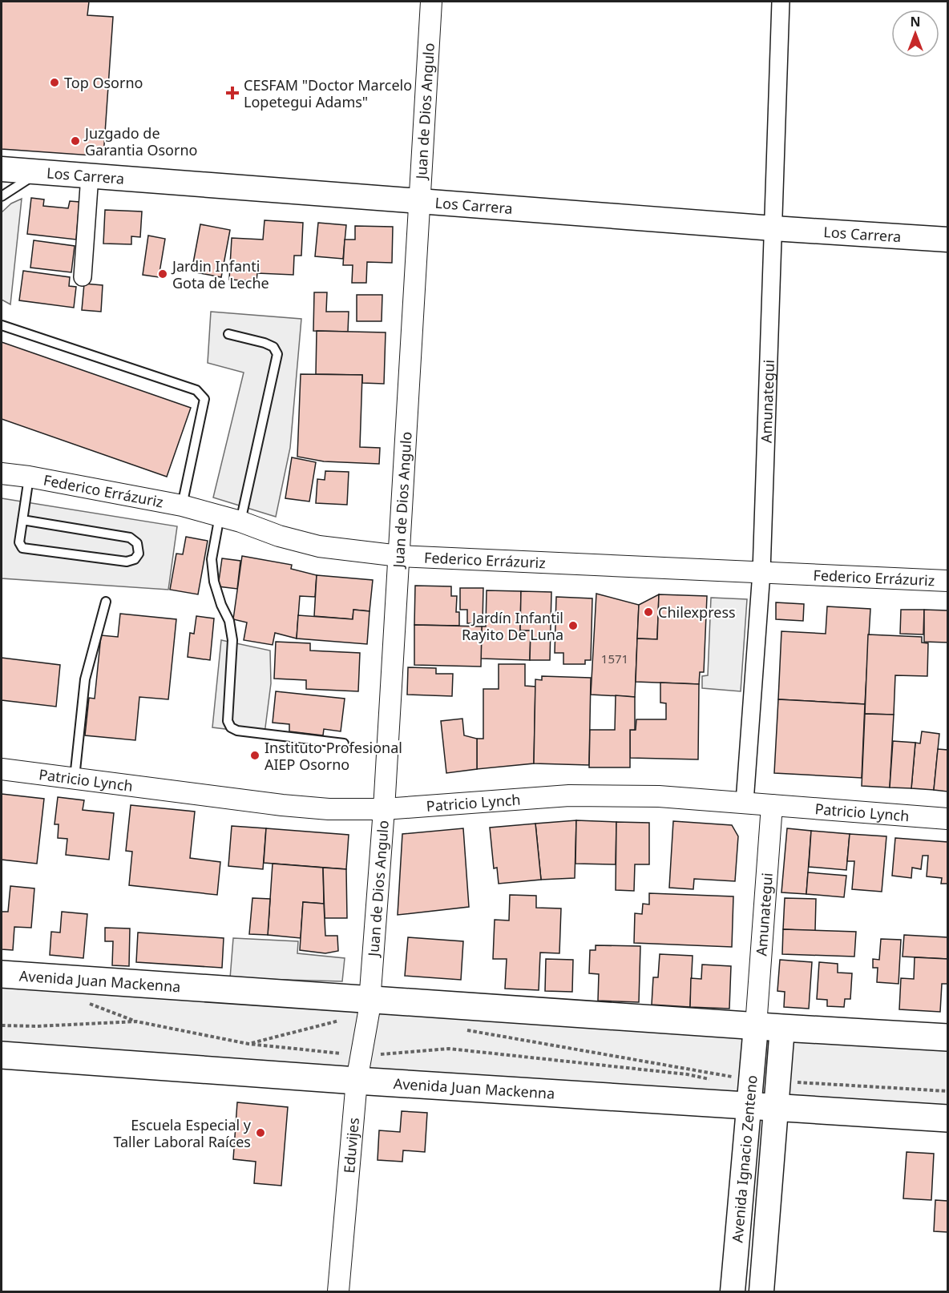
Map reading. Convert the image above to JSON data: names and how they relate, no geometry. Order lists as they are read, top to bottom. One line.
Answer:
{"streets":{"main road":["Los Carrera","Avenida Juan Mackenna","Avenida Ignacio Zenteno"],"street":["Juan de Dios Angulo","Amunategui","Federico Errázuriz","Patricio Lynch","Eduvijes"]},"crossings":[["Juan de Dios Angulo","Los Carrera"],["Juan de Dios Angulo","Federico Errázuriz"],["Juan de Dios Angulo","Patricio Lynch"],["Juan de Dios Angulo","Avenida Juan Mackenna"],["Juan de Dios Angulo","Eduvijes"],["Los Carrera","Amunategui"],["Amunategui","Federico Errázuriz"],["Amunategui","Patricio Lynch"],["Amunategui","Avenida Juan Mackenna"],["Amunategui","Avenida Ignacio Zenteno"],["Avenida Juan Mackenna","Eduvijes"],["Avenida Juan Mackenna","Avenida Ignacio Zenteno"]],"places":{"other":["Top Osorno","Juzgado de Garantia Osorno","Jardin Infanti Gota de Leche","Chilexpress","Jardín Infantil Rayito De Luna","Instituto Profesional AIEP Osorno","Escuela Especial y Taller Laboral Raíces"],"health":["CESFAM \"Doctor Marcelo Lopetegui Adams\""]},"house_numbers":["1571"],"north":"top"}
